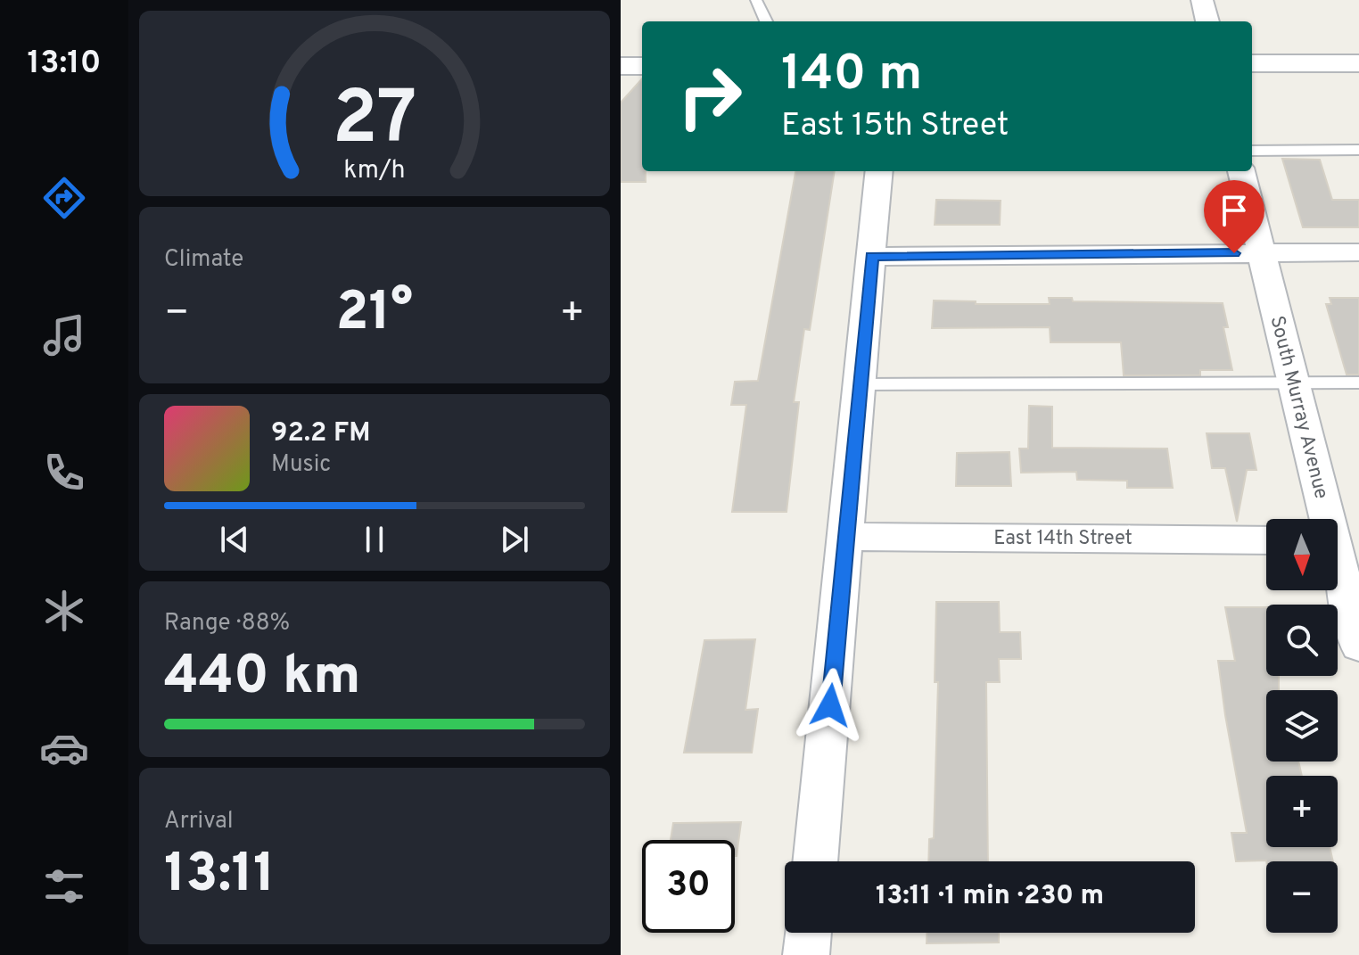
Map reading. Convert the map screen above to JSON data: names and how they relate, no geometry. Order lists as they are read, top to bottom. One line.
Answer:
{"streets":{"street":["South Murray Avenue","East 14th Street"]},"north":"bottom","page":{"tabs":"13:10","turn":["140 m","East 15th Street"],"tile":["Climate",["Range · 88%","440 km"],["Arrival","13:11"]],"heat":["−","21°","+"],"song":["92.2 FM","Music"],"map_buttons":["+","−"],"limit":"30","trip":"13:11 · 1 min · 230 m","gauge":["27","km/h"]}}
